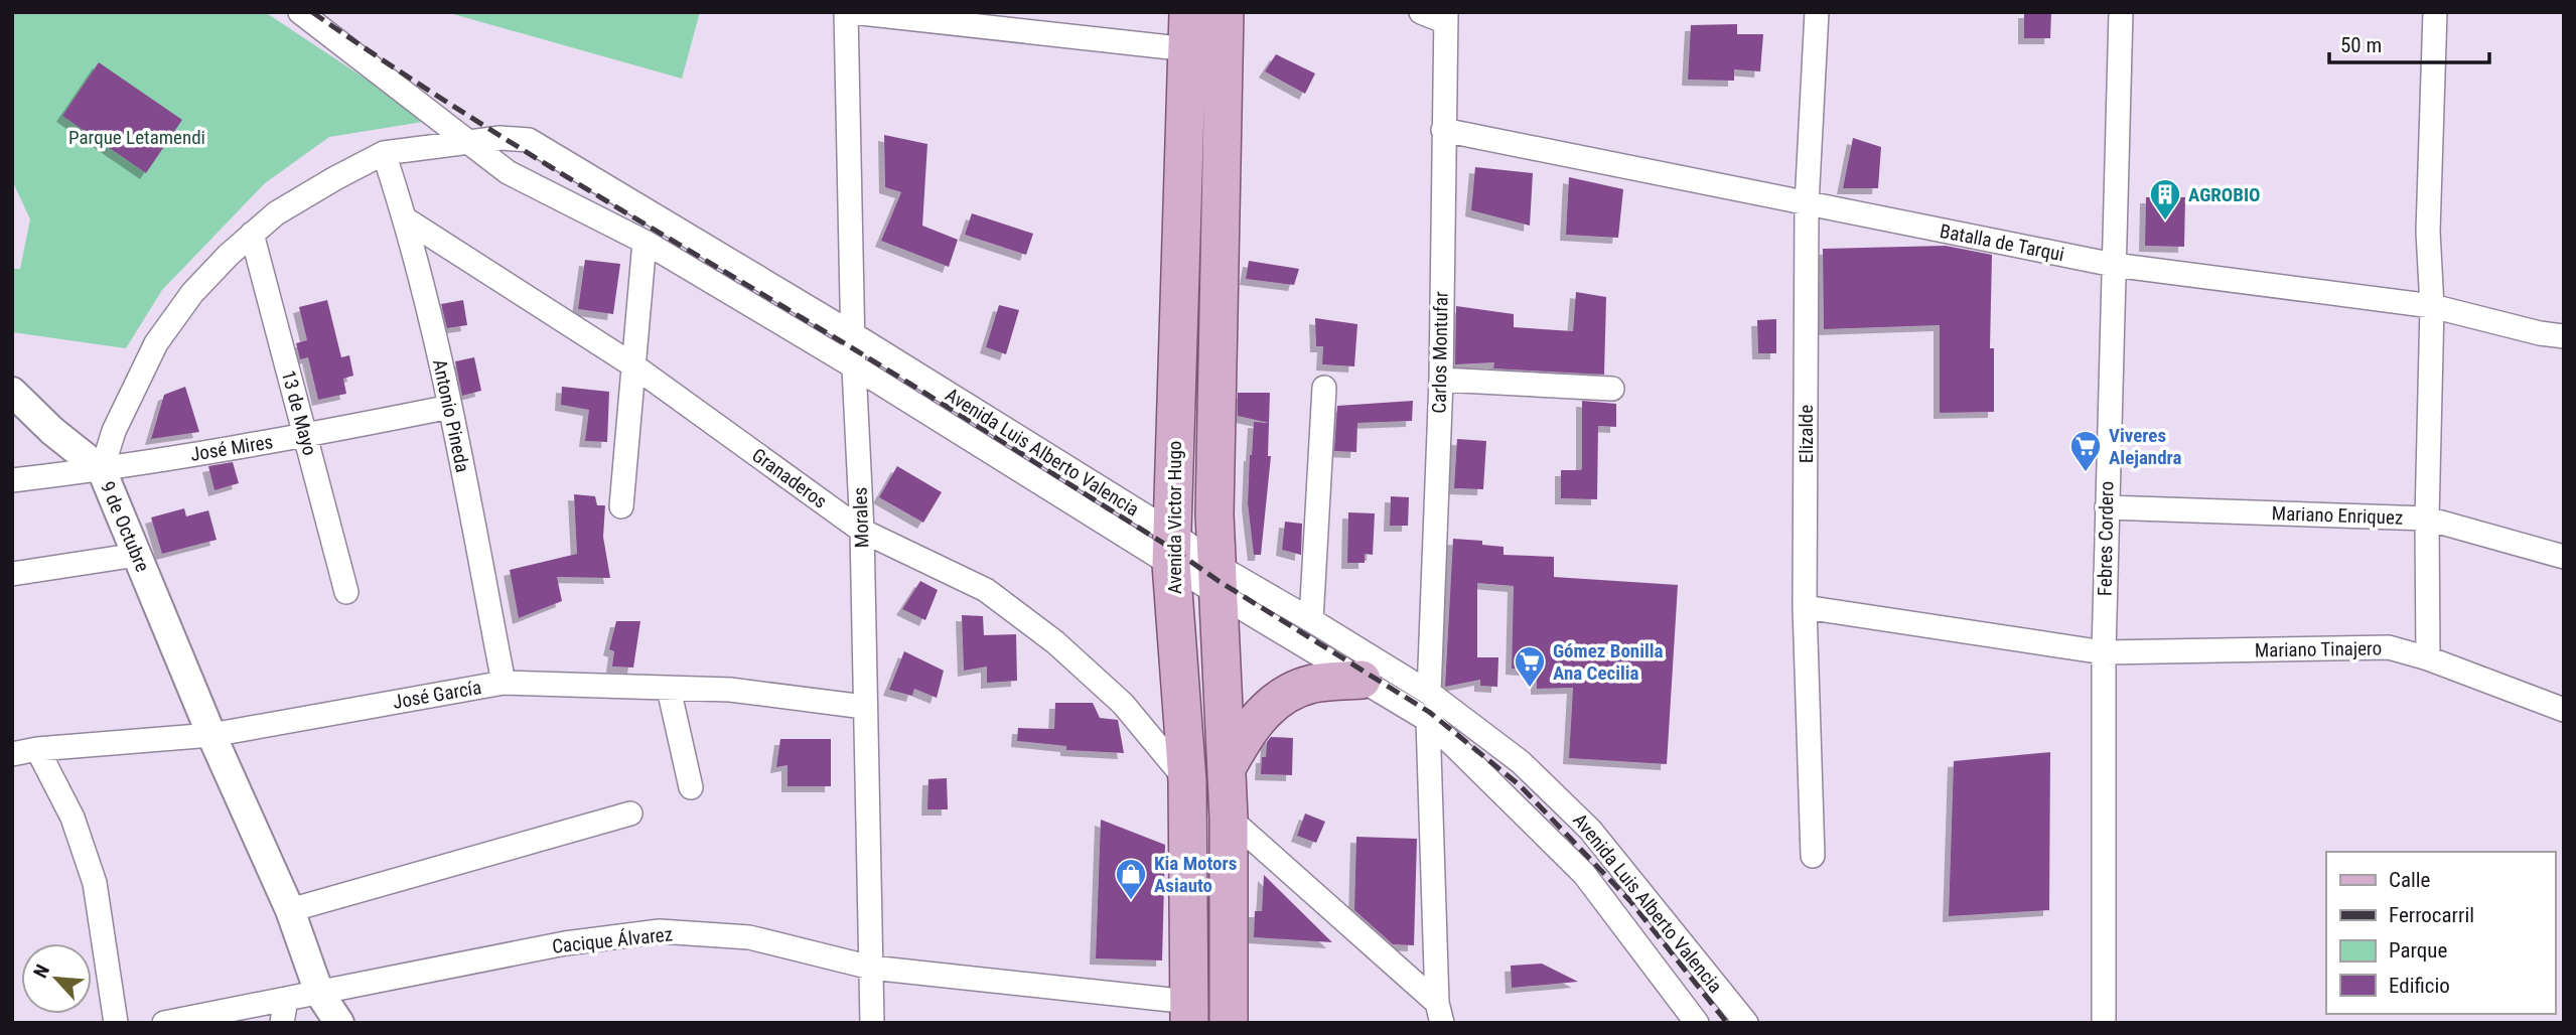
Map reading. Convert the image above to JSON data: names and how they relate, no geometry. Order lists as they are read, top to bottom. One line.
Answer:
{"streets":{"main road":["Avenida Victor Hugo"],"street":["Batalla de Tarqui","Carlos Montufar","13 de Mayo","Antonio Pineda","Elizalde","José Mires","Avenida Luis Alberto Valencia","Granaderos","Mariano Enriquez","Morales","9 de Octubre","Febres Cordero","Mariano Tinajero","José García","Cacique Álvarez"]},"crossings":[["Batalla de Tarqui","Carlos Montufar"],["Batalla de Tarqui","Elizalde"],["Batalla de Tarqui","Febres Cordero"],["Carlos Montufar","Avenida Luis Alberto Valencia"],["13 de Mayo","José Mires"],["13 de Mayo","9 de Octubre"],["Antonio Pineda","José Mires"],["Antonio Pineda","Granaderos"],["Antonio Pineda","9 de Octubre"],["Antonio Pineda","José García"],["Elizalde","Mariano Tinajero"],["José Mires","9 de Octubre"],["Avenida Luis Alberto Valencia","Morales"],["Avenida Luis Alberto Valencia","Avenida Victor Hugo"],["Avenida Luis Alberto Valencia","9 de Octubre"],["Granaderos","Morales"],["Granaderos","Avenida Victor Hugo"],["Mariano Enriquez","Febres Cordero"],["Morales","José García"],["Morales","Cacique Álvarez"],["Avenida Victor Hugo","Cacique Álvarez"],["9 de Octubre","José García"],["9 de Octubre","Cacique Álvarez"],["Febres Cordero","Mariano Tinajero"]],"parks":["Parque Letamendi"],"places":{"building":["AGROBIO"],"supermarket":["Viveres Alejandra","Gómez Bonilla Ana Cecilia"],"shop":["Kia Motors Asiauto"]},"legend":["Calle","Ferrocarril","Parque","Edificio"],"scale_bar":"50 m","north":"top left"}
